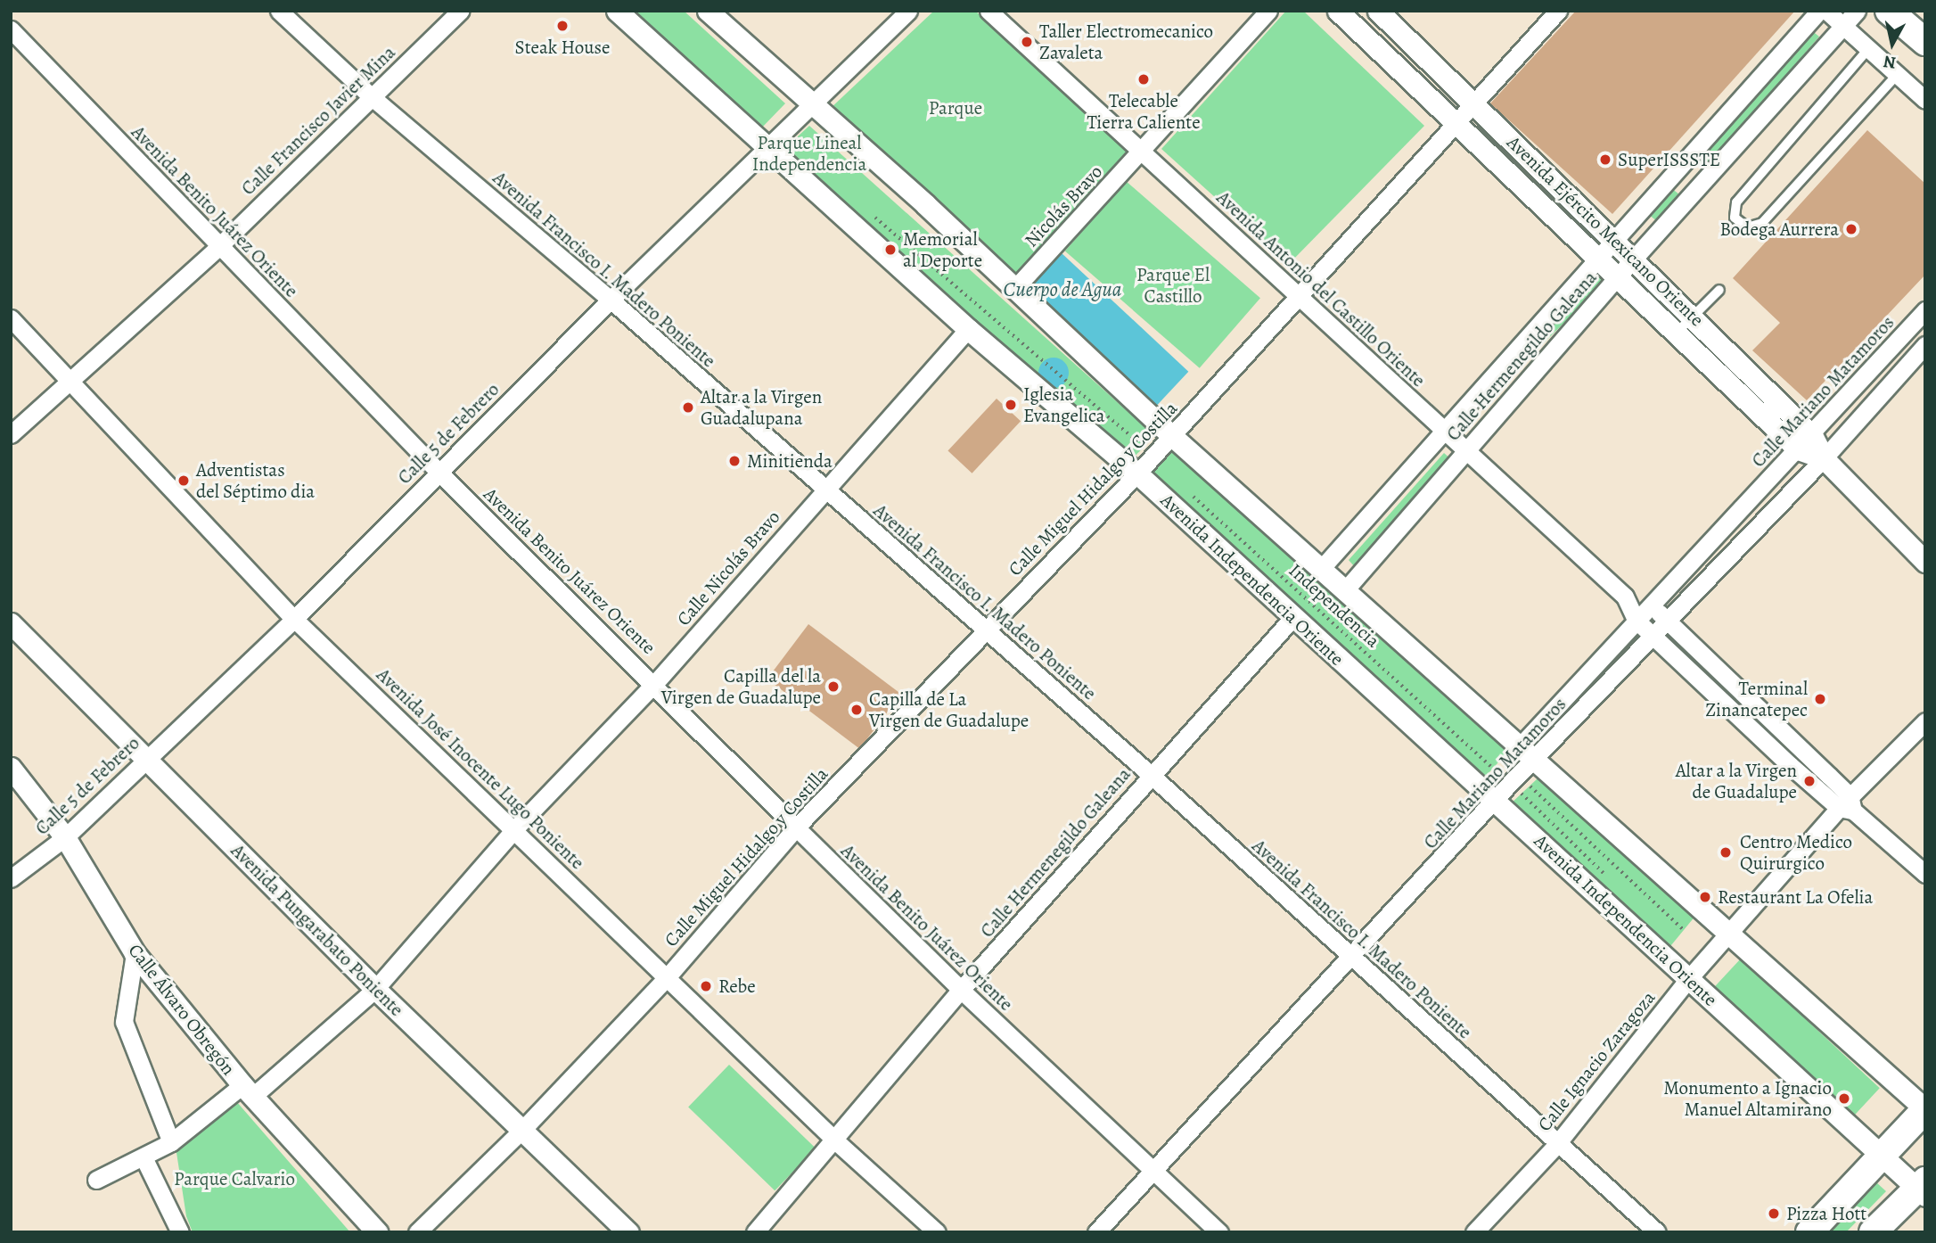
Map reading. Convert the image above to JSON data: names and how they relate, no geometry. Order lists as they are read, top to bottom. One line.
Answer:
{"streets":{"street":["Calle Francisco Javier Mina","Nicolás Bravo","Avenida Benito Juárez Oriente","Avenida Ejército Mexicano Oriente","Avenida Francisco I. Madero Poniente","Avenida Antonio del Castillo Oriente","Calle Hermenegildo Galeana","Calle Mariano Matamoros","Calle 5 de Febrero","Calle Miguel Hidalgo y Costilla","Calle Nicolás Bravo","Avenida Independencia Oriente","Avenida José Inocente Lugo Poniente","Avenida Pungarabato Poniente","Calle Álvaro Obregón","Calle Ignacio Zaragoza"],"path":["Independencia"]},"crossings":[["Calle Francisco Javier Mina","Avenida Benito Juárez Oriente"],["Calle Francisco Javier Mina","Avenida Francisco I. Madero Poniente"],["Calle Francisco Javier Mina","Avenida José Inocente Lugo Poniente"],["Nicolás Bravo","Avenida Antonio del Castillo Oriente"],["Avenida Benito Juárez Oriente","Calle Hermenegildo Galeana"],["Avenida Benito Juárez Oriente","Calle Mariano Matamoros"],["Avenida Benito Juárez Oriente","Calle 5 de Febrero"],["Avenida Benito Juárez Oriente","Calle Miguel Hidalgo y Costilla"],["Avenida Benito Juárez Oriente","Calle Nicolás Bravo"],["Avenida Ejército Mexicano Oriente","Calle Hermenegildo Galeana"],["Avenida Ejército Mexicano Oriente","Calle Mariano Matamoros"],["Avenida Ejército Mexicano Oriente","Calle Miguel Hidalgo y Costilla"],["Avenida Francisco I. Madero Poniente","Calle Hermenegildo Galeana"],["Avenida Francisco I. Madero Poniente","Calle Mariano Matamoros"],["Avenida Francisco I. Madero Poniente","Calle 5 de Febrero"],["Avenida Francisco I. Madero Poniente","Calle Miguel Hidalgo y Costilla"],["Avenida Francisco I. Madero Poniente","Calle Nicolás Bravo"],["Avenida Francisco I. Madero Poniente","Calle Ignacio Zaragoza"],["Avenida Antonio del Castillo Oriente","Calle Hermenegildo Galeana"],["Avenida Antonio del Castillo Oriente","Calle Mariano Matamoros"],["Avenida Antonio del Castillo Oriente","Calle Miguel Hidalgo y Costilla"],["Avenida Antonio del Castillo Oriente","Calle Ignacio Zaragoza"],["Calle Hermenegildo Galeana","Avenida Independencia Oriente"],["Calle Hermenegildo Galeana","Avenida José Inocente Lugo Poniente"],["Calle Mariano Matamoros","Avenida Independencia Oriente"],["Calle 5 de Febrero","Avenida Independencia Oriente"],["Calle 5 de Febrero","Avenida José Inocente Lugo Poniente"],["Calle 5 de Febrero","Avenida Pungarabato Poniente"],["Calle 5 de Febrero","Calle Álvaro Obregón"],["Calle Miguel Hidalgo y Costilla","Avenida Independencia Oriente"],["Calle Miguel Hidalgo y Costilla","Avenida José Inocente Lugo Poniente"],["Calle Miguel Hidalgo y Costilla","Avenida Pungarabato Poniente"],["Calle Nicolás Bravo","Avenida Independencia Oriente"],["Calle Nicolás Bravo","Avenida José Inocente Lugo Poniente"],["Calle Nicolás Bravo","Avenida Pungarabato Poniente"],["Calle Nicolás Bravo","Calle Álvaro Obregón"],["Avenida Independencia Oriente","Calle Ignacio Zaragoza"]],"water":["Cuerpo de Agua"],"parks":["Parque","Parque Lineal Independencia","Parque El Castillo","Parque Calvario"],"places":["Steak House","Taller Electromecanico Zavaleta","Telecable Tierra Caliente","SuperISSSTE","Bodega Aurrera","Memorial al Deporte","Iglesia Evangelica","Altar a la Virgen Guadalupana","Minitienda","Adventistas del Séptimo dia","Capilla del la Virgen de Guadalupe","Terminal Zinancatepec","Capilla de La Virgen de Guadalupe","Altar a la Virgen de Guadalupe","Centro Medico Quirurgico","Restaurant La Ofelia","Rebe","Monumento a Ignacio Manuel Altamirano","Pizza Hott"],"north":"bottom"}
